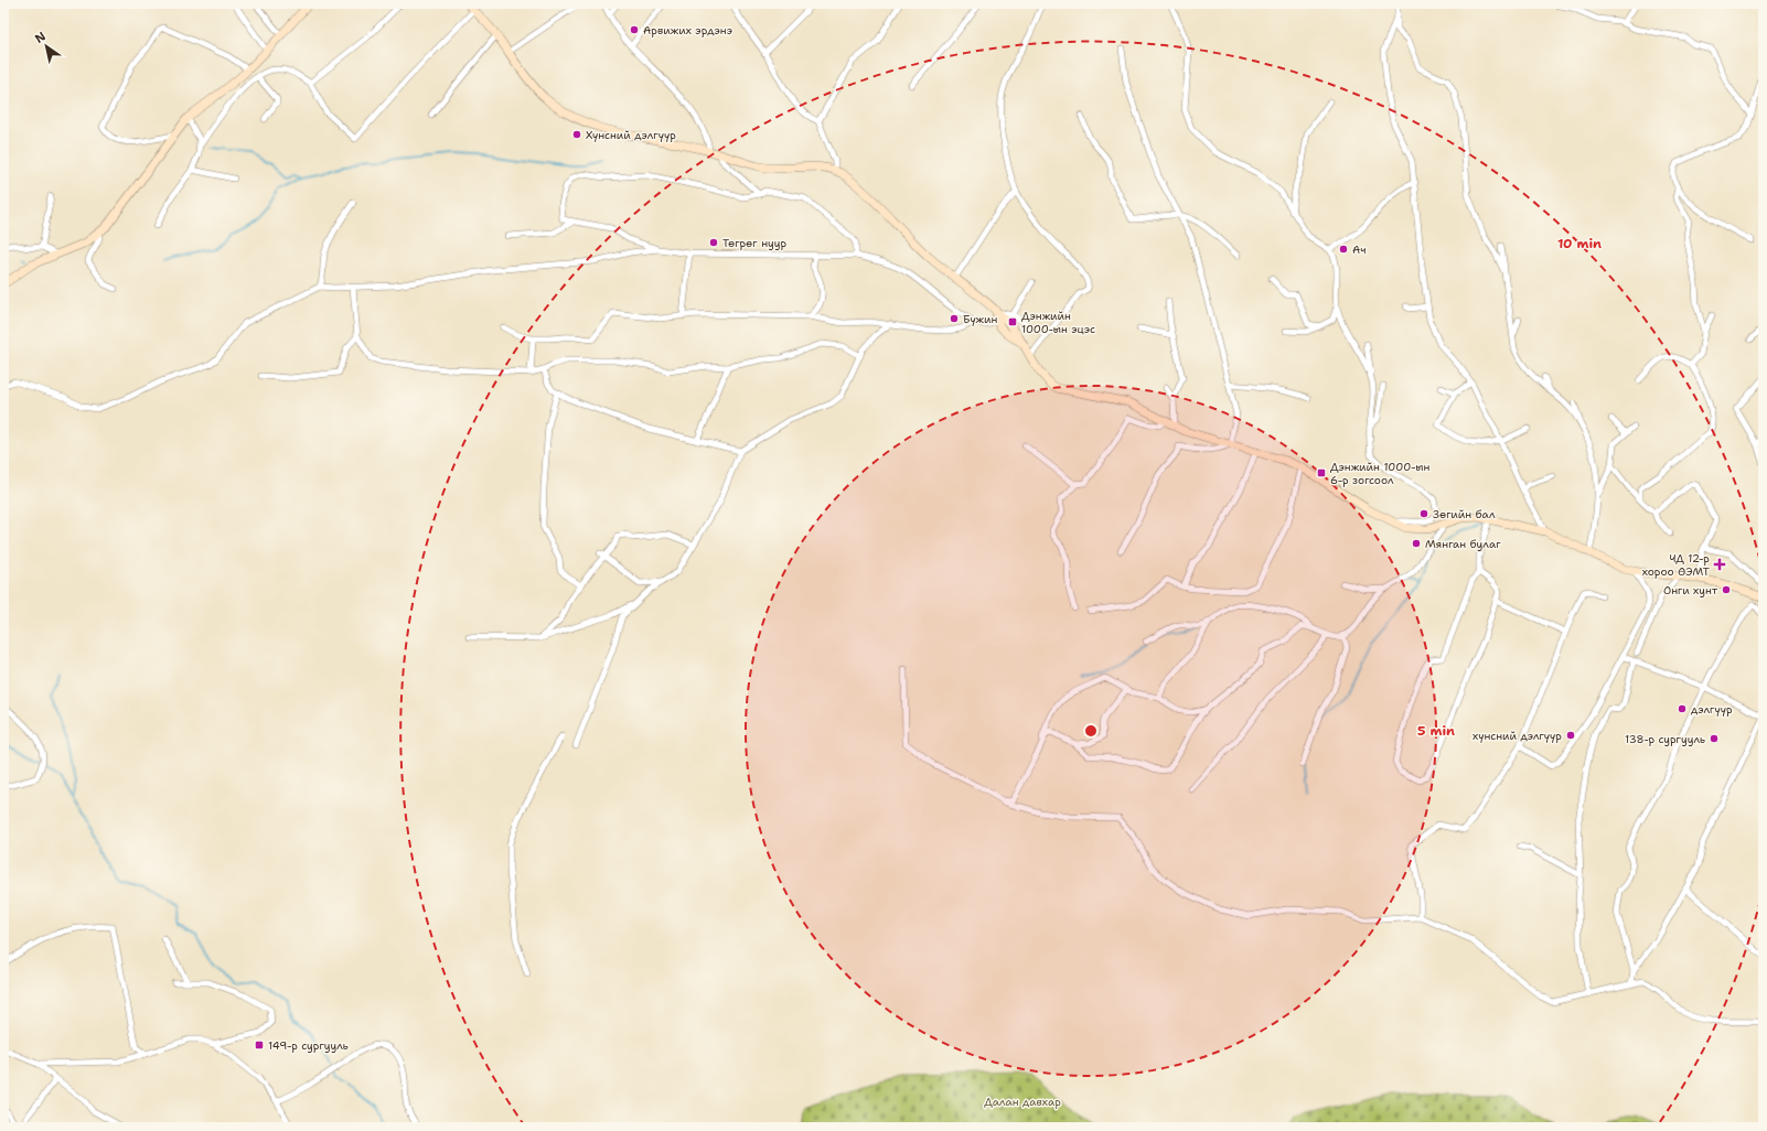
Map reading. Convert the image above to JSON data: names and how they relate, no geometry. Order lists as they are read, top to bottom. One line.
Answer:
{"parks":["Далан давхар"],"places":{"other":["Арвижих эрдэнэ","Хүнсний дэлгүүр","Төгрөг нуур","Ач","Бүжин","Зөгийн бал","Мянган булаг","Онги хунт","дэлгүүр","хүнсний дэлгүүр","138-р сургууль"],"transit":["Дэнжийн 1000-ын эцэс","Дэнжийн 1000-ын 6-р зогсоол","149-р сургууль"],"health":["ЧД 12-р хороо ӨЭМТ"]},"north":"top left","rings":["10 min","5 min"]}
